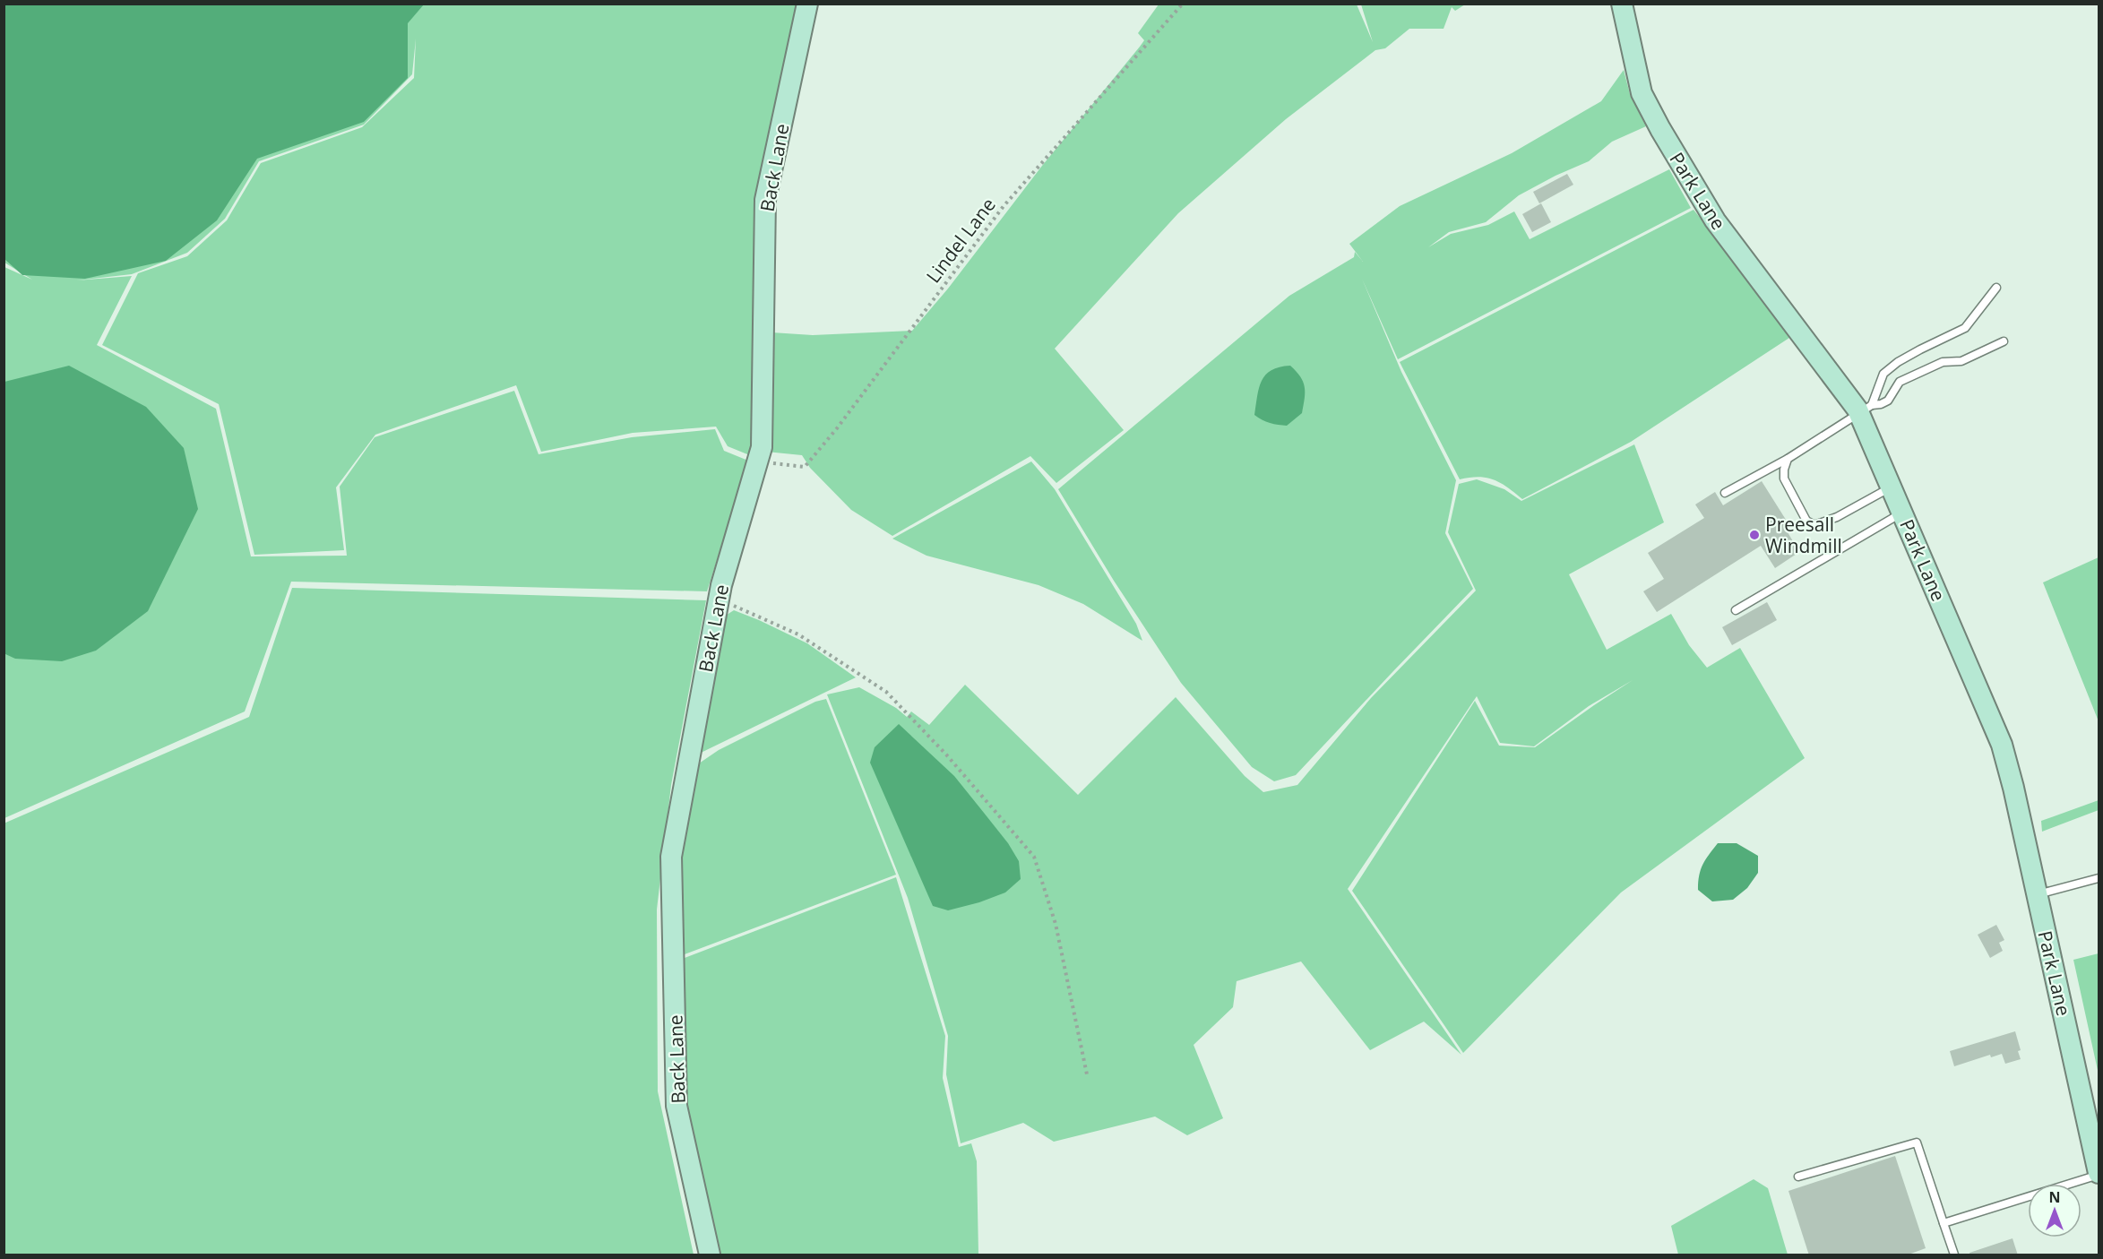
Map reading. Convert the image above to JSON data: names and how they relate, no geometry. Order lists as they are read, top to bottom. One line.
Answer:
{"streets":{"main road":["Back Lane","Park Lane"],"path":["Lindel Lane"]},"crossings":[["Back Lane","Lindel Lane"]],"places":["Preesall Windmill"],"north":"top"}
